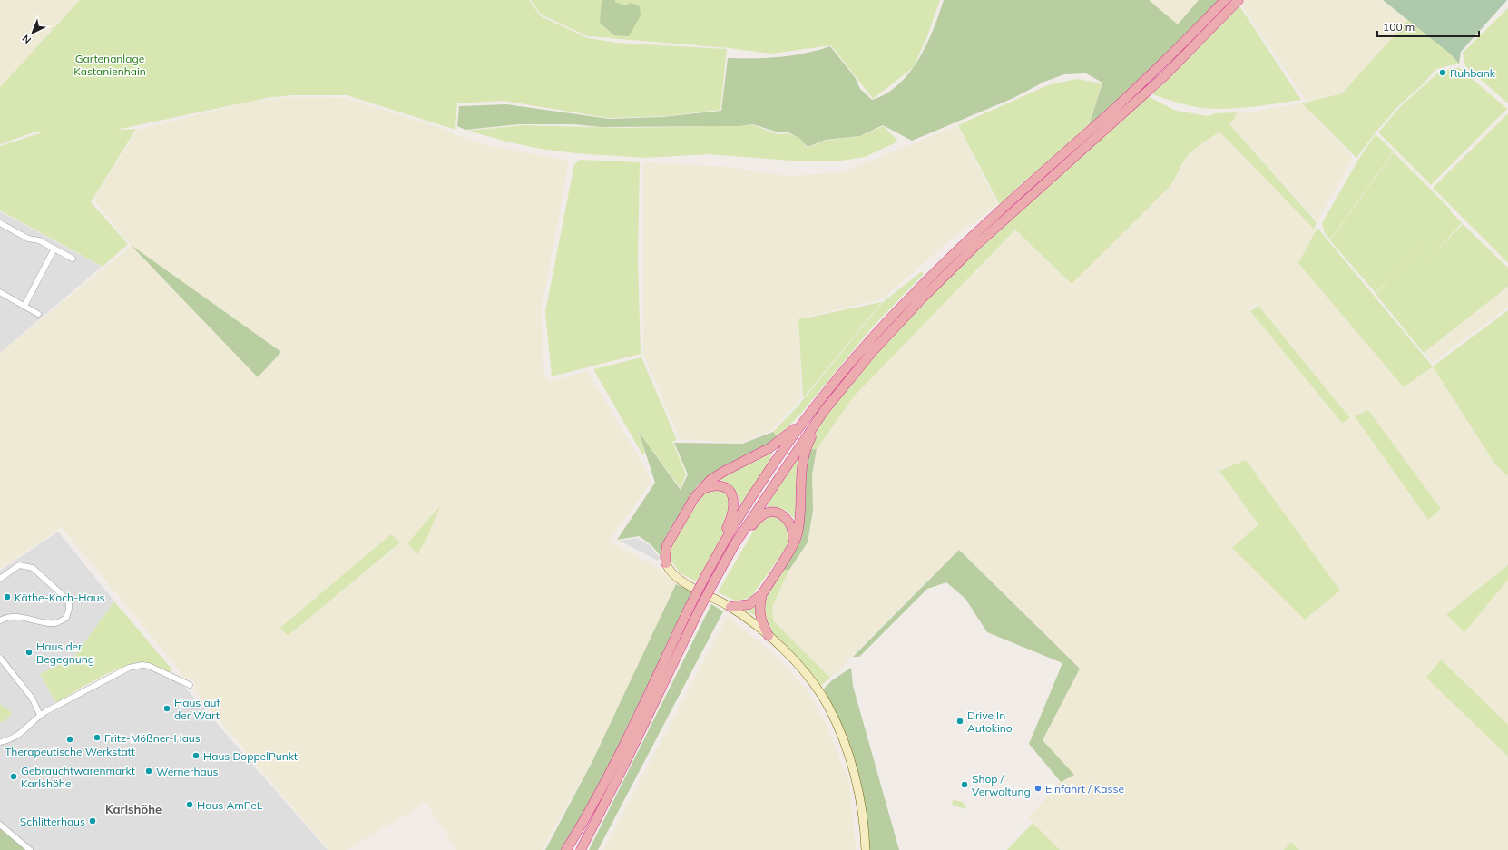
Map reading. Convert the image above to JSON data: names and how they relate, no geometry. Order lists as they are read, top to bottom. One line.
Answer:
{"districts":["Karlshöhe"],"parks":["Gartenanlage Kastanienhain"],"places":["Ruhbank","Käthe-Koch-Haus","Haus der Begegnung","Haus auf der Wart","Drive In Autokino","Fritz-Mößner-Haus","Therapeutische Werkstatt","Haus DoppelPunkt","Wernerhaus","Gebrauchtwarenmarkt Karlshöhe","Shop / Verwaltung","Einfahrt / Kasse","Haus AmPeL","Schlitterhaus"],"scale_bar":"100 m","north":"bottom left"}
